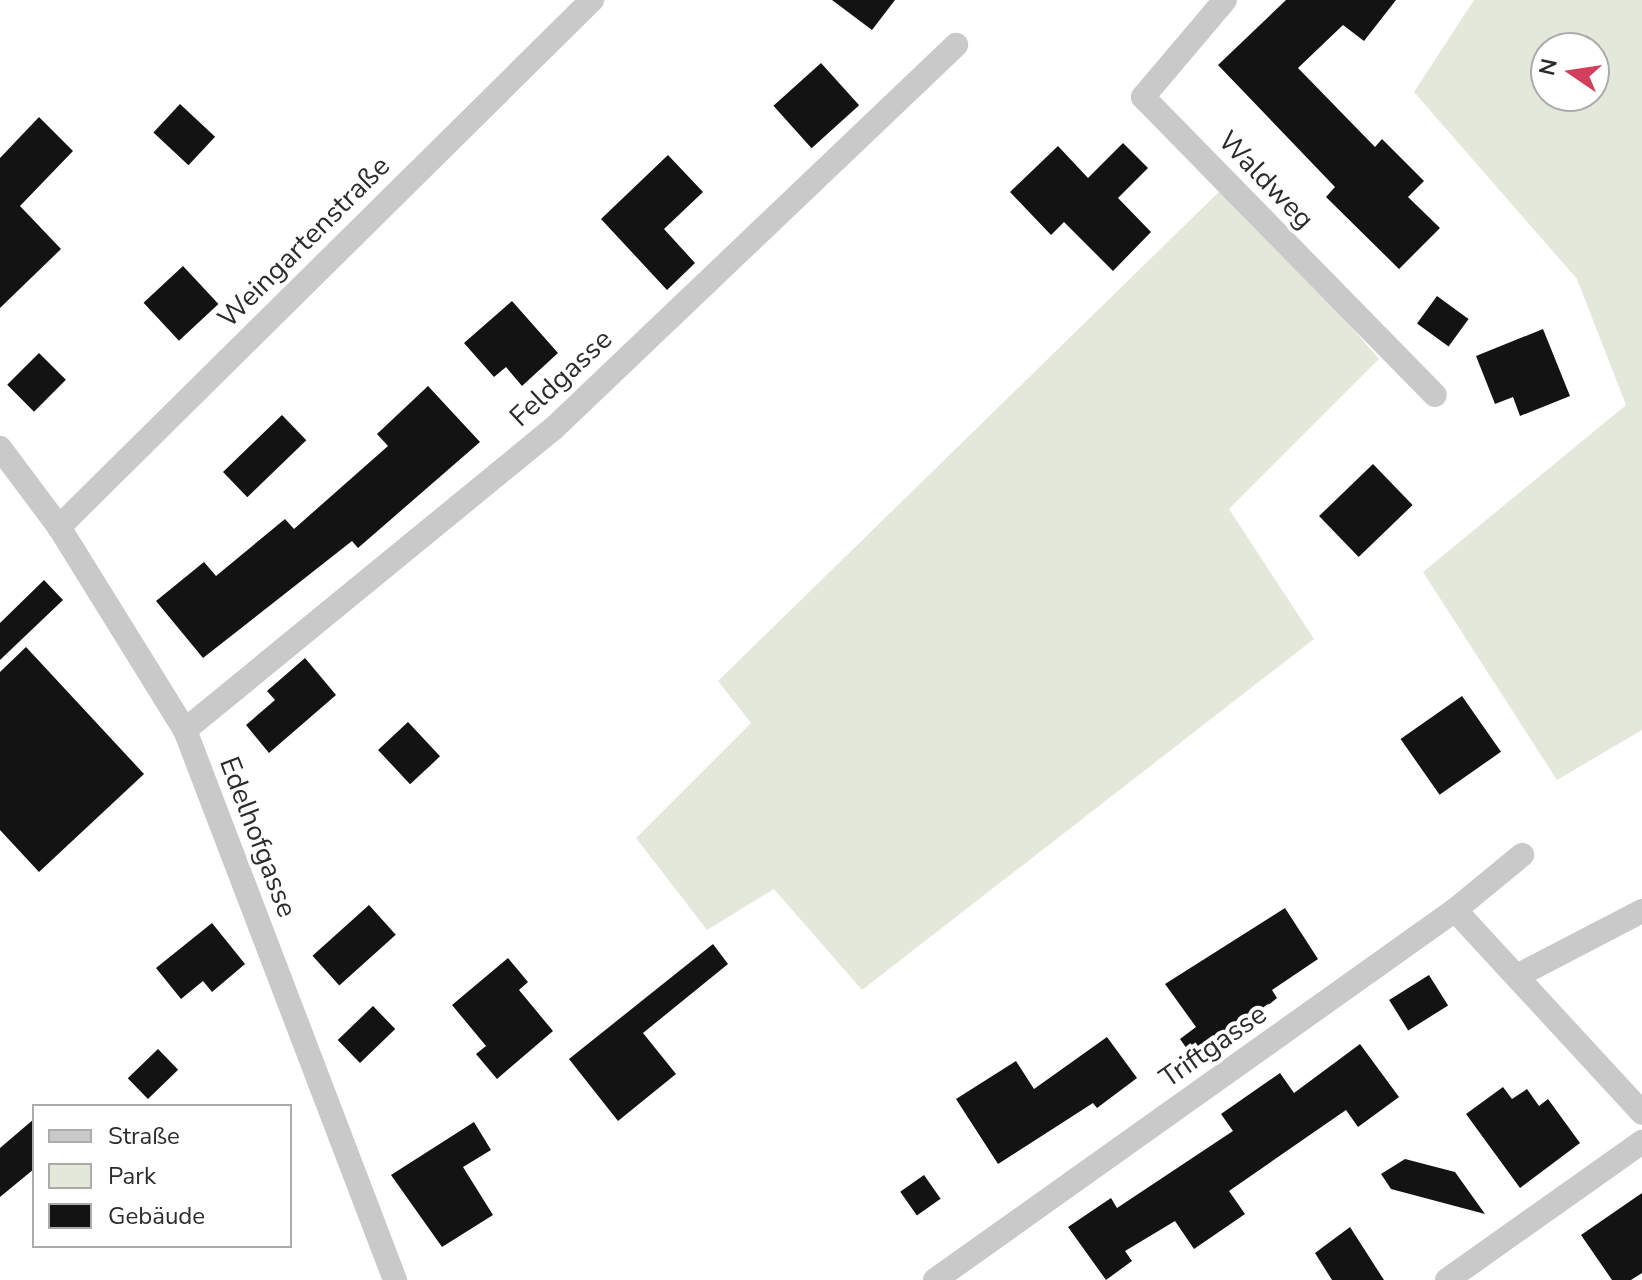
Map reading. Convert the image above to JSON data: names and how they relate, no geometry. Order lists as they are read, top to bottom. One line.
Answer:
{"streets":{"street":["Waldweg","Weingartenstraße","Feldgasse","Edelhofgasse","Triftgasse"]},"crossings":[["Weingartenstraße","Edelhofgasse"],["Feldgasse","Edelhofgasse"]],"legend":["Straße","Park","Gebäude"],"north":"left"}
